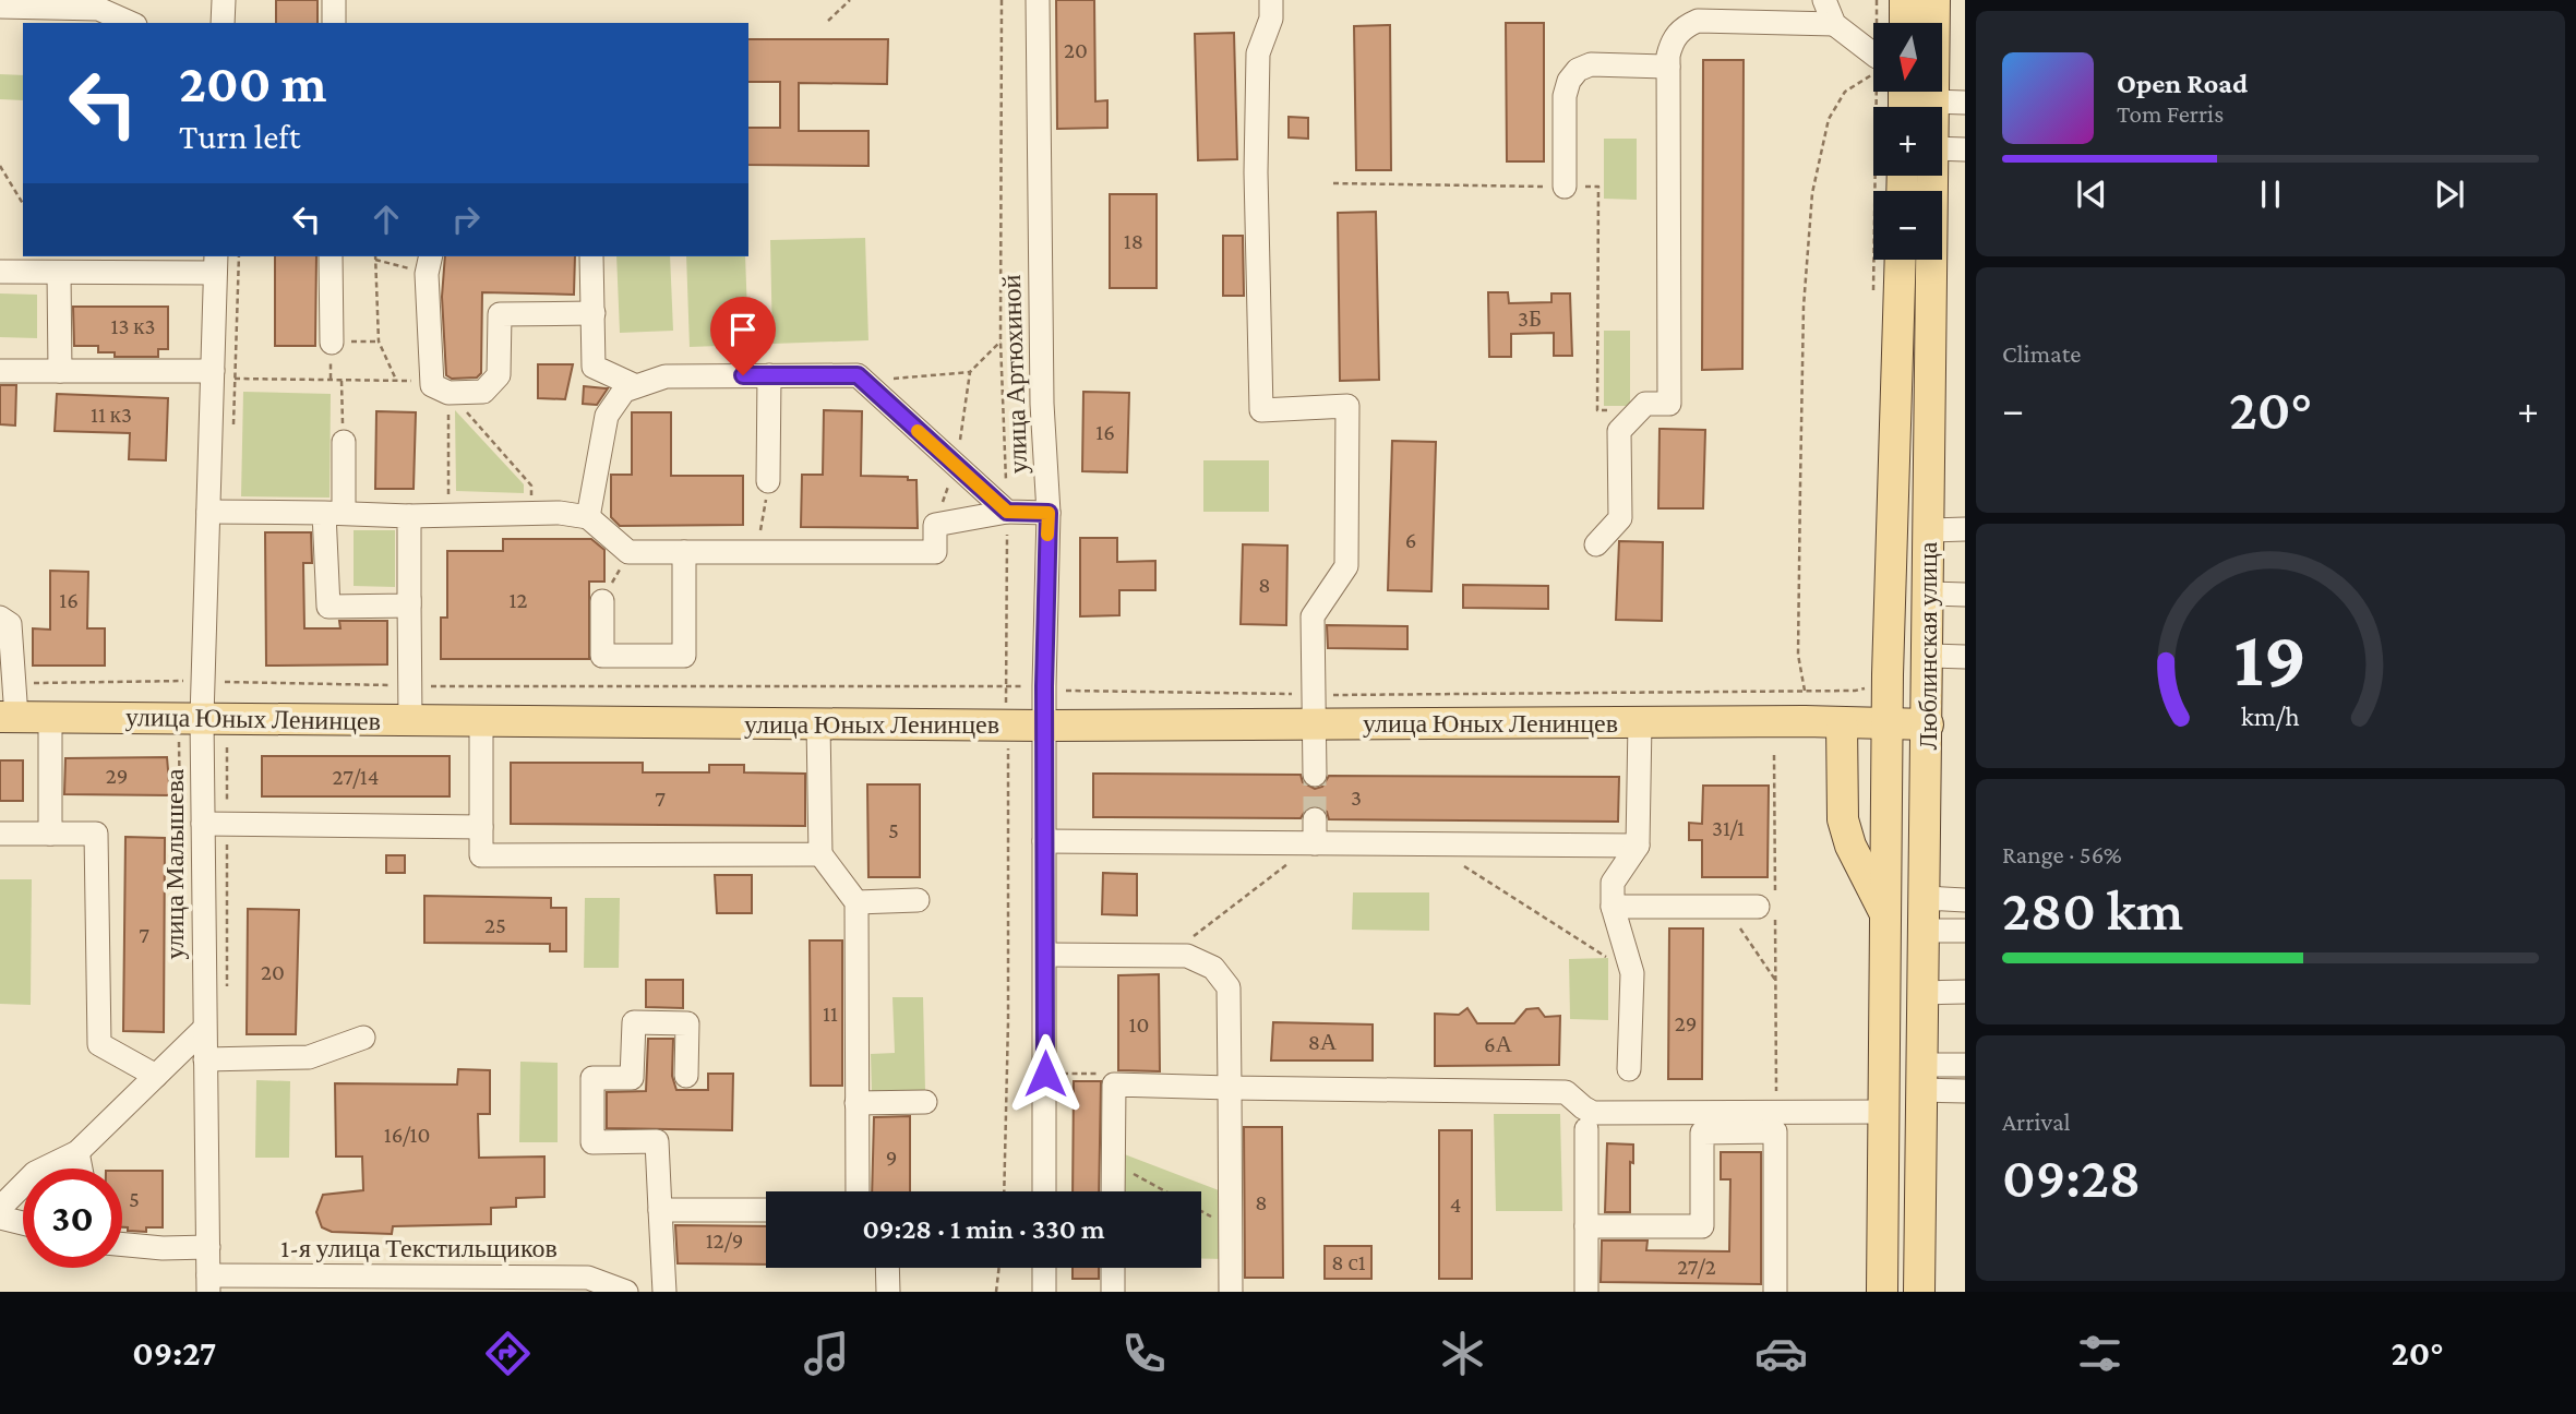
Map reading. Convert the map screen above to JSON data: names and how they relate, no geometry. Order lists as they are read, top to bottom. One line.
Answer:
{"streets":{"main road":["Люблинская улица","улица Юных Ленинцев"],"street":["улица Артюхиной","улица Малышева","1-я улица Текстильщиков"]},"crossings":[["улица Артюхиной","улица Юных Ленинцев"],["Люблинская улица","улица Юных Ленинцев"],["улица Юных Ленинцев","улица Малышева"],["улица Малышева","1-я улица Текстильщиков"]],"house_numbers":["20","18","3Б","13 к3","11 к3","16","6","8","16","12","29","27/14","3","7","31/1","5","25","7","20","11","29","10","8А","6А","16/10","9","5","8","4","12/9","8 с1","27/2"],"north":"bottom","page":{"map_buttons":["+","−"],"turn":["200 m","Turn left"],"song":["Open Road","Tom Ferris"],"tile":["Climate",["Range · 56%","280 km"],["Arrival","09:28"]],"heat":["−","20°","+"],"limit":"30","trip":"09:28 · 1 min · 330 m","tabs":["09:27","20°"],"gauge":["19","km/h"]}}
